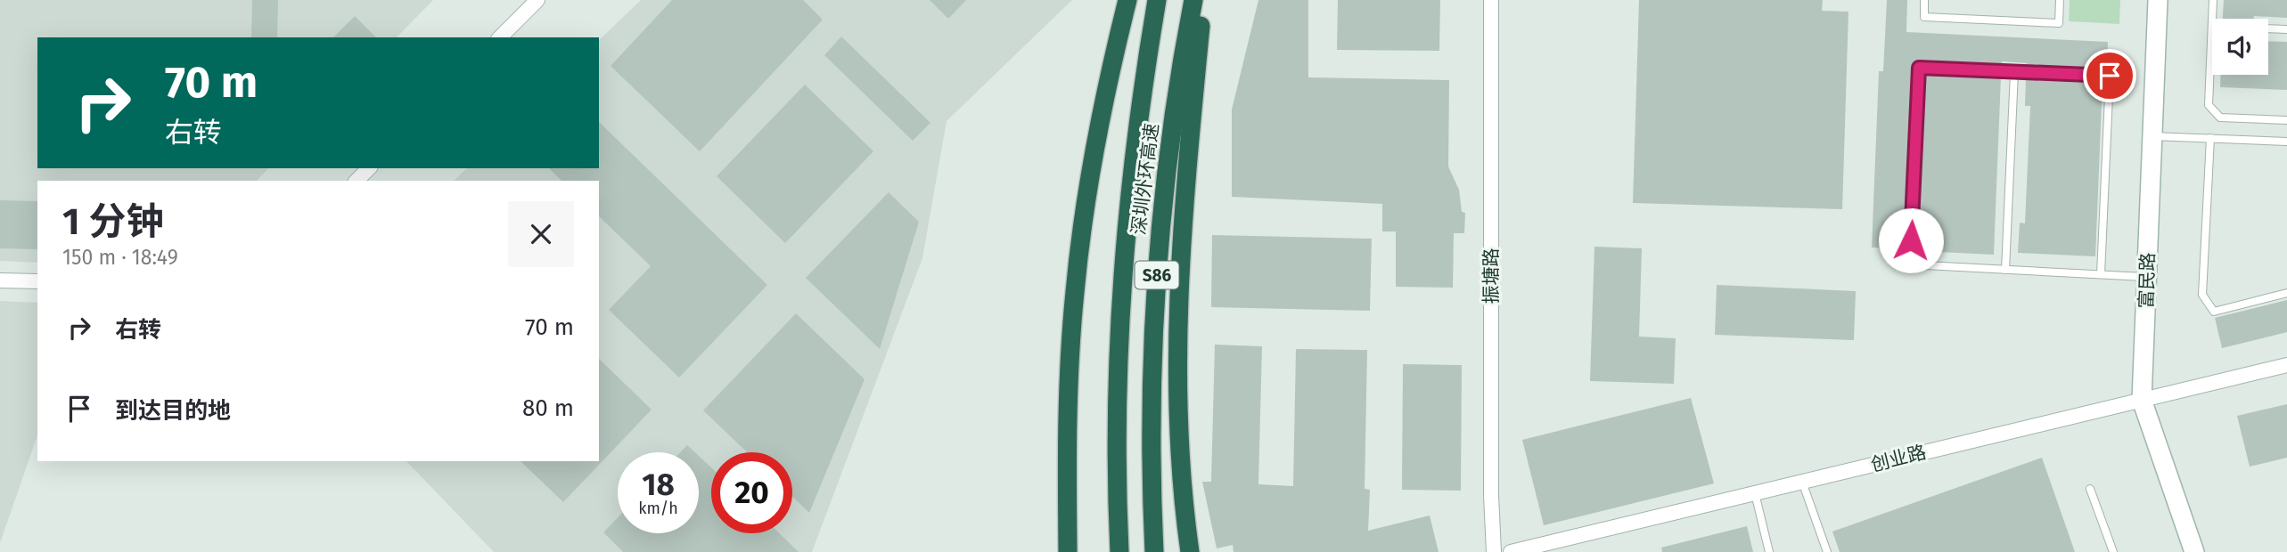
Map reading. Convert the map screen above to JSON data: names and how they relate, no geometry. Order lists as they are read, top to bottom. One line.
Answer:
{"streets":{"highway":["深圳外环高速","S86"],"street":["振塘路","富民路","创业路"]},"crossings":[["富民路","创业路"]],"page":{"turn":["70 m","右转"],"heading":["1 分钟","150 m · 18:49"],"list":[{"name":"右转","value":"70 m"},{"name":"到达目的地","value":"80 m"}],"speed":"18 km/h","limit":"20"}}
